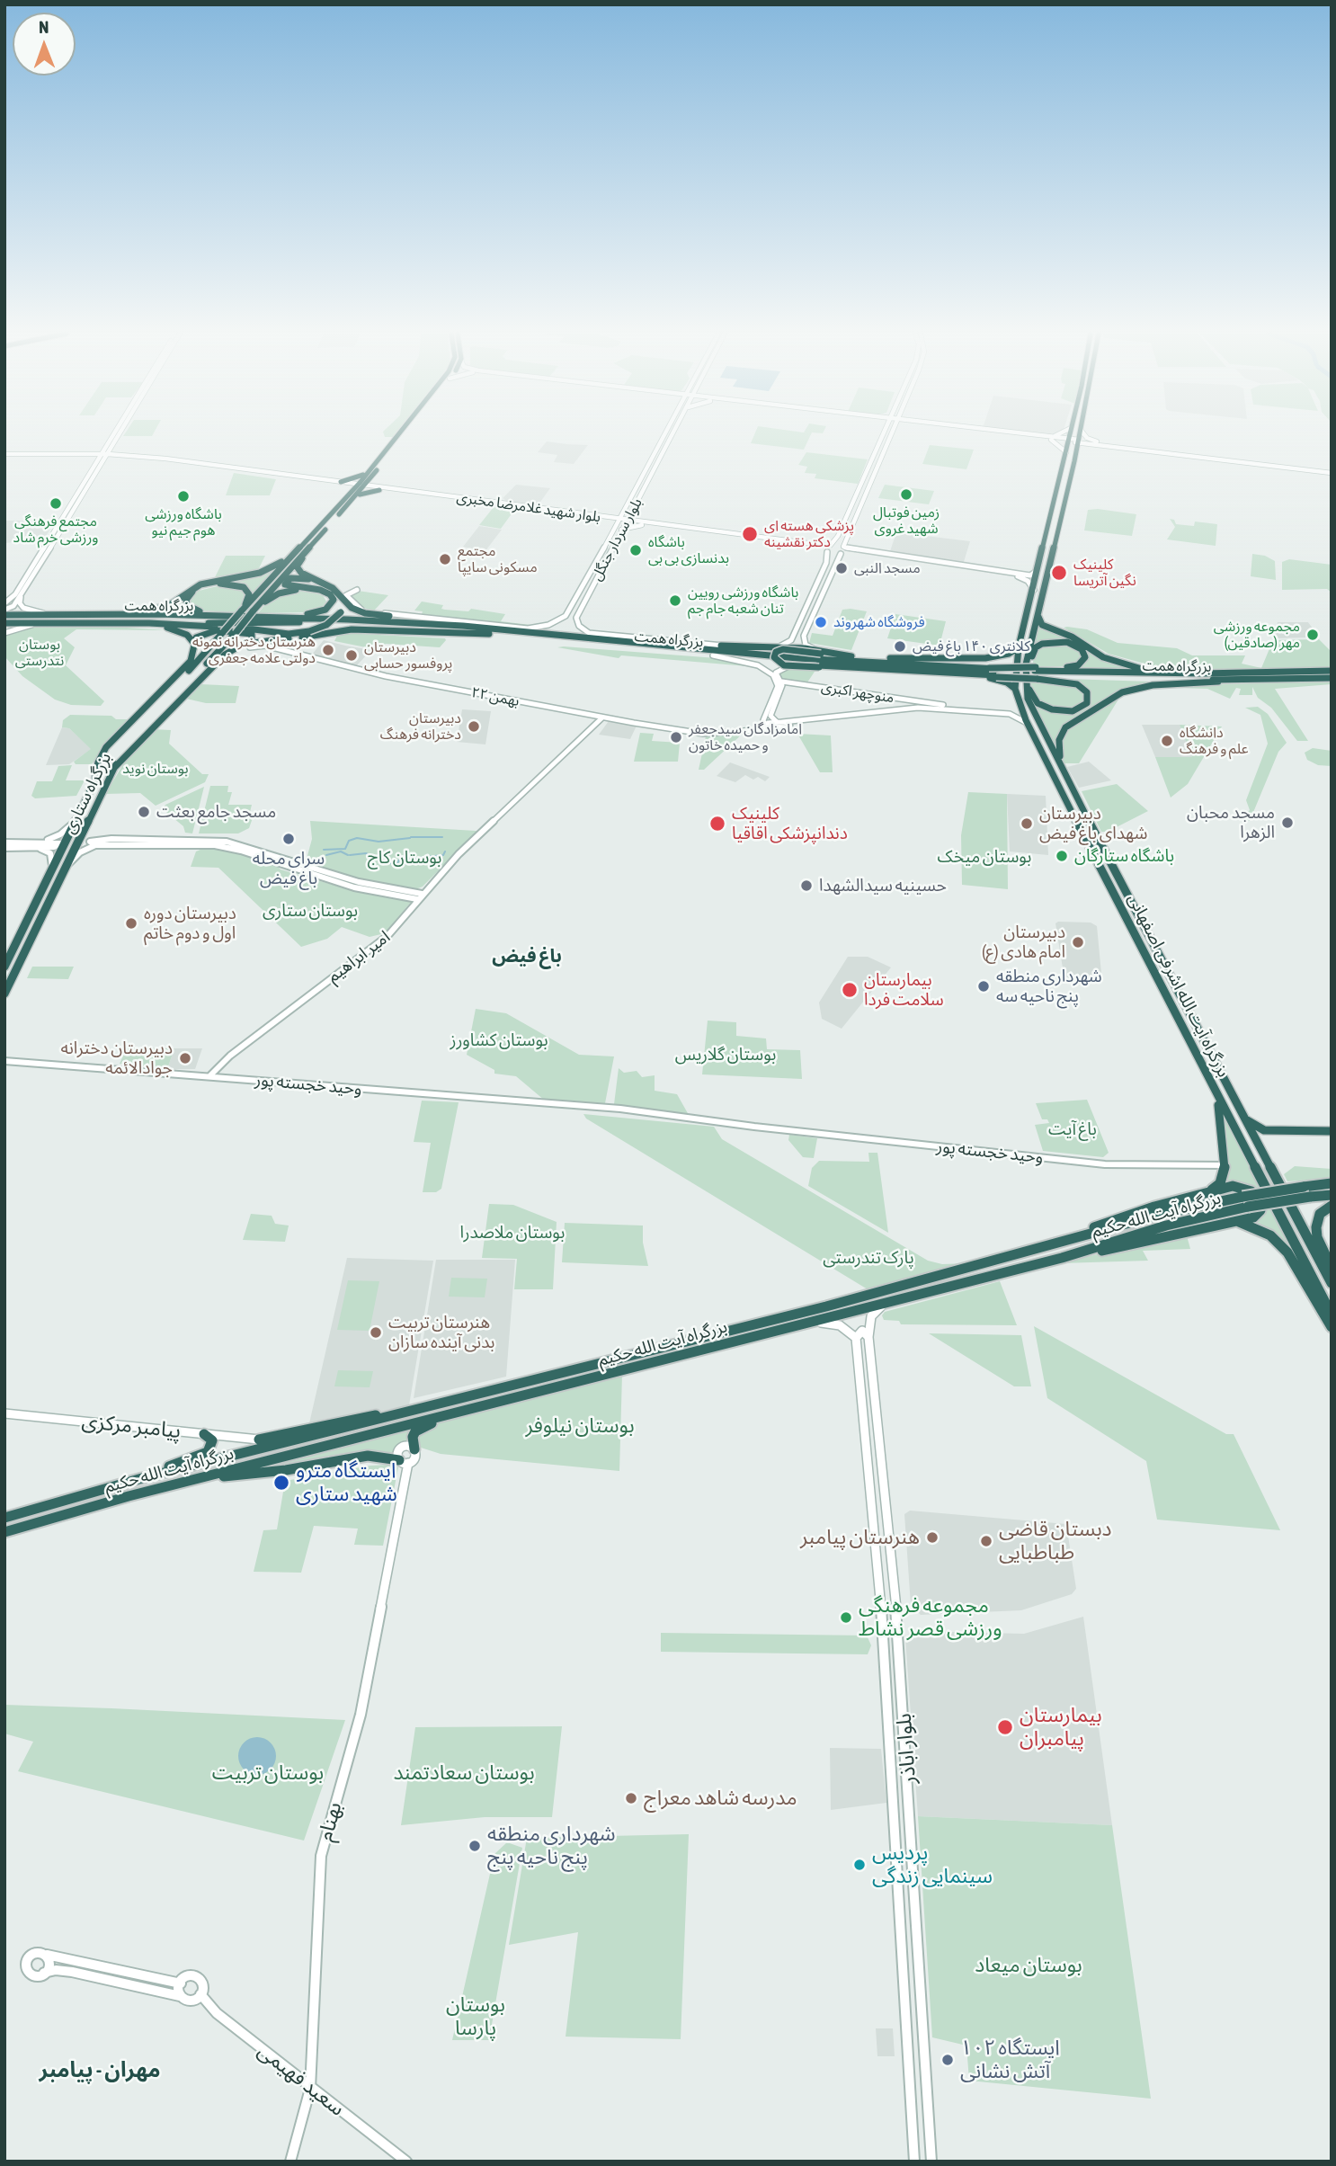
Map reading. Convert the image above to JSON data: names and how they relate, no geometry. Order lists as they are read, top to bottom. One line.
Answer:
{"streets":{"highway":["بزرگراه همت","بزرگراه ستاری","بزرگراه آیت الله اشرفی اصفهانی","بزرگراه آیت الله حکیم"],"main road":["بلوار شهید غلامرضا مخبری","بلوار سردار جنگل","منوچهر اکبری","۲۲ بهمن","امیر ابراهیم","وحید خجسته پور","پیامبر مرکزی","بلوار اباذر","بهنام","سعید فهیمی"]},"crossings":[["بلوار شهید غلامرضا مخبری","بلوار سردار جنگل"],["بزرگراه همت","بزرگراه آیت الله اشرفی اصفهانی"],["۲۲ بهمن","امیر ابراهیم"],["امیر ابراهیم","وحید خجسته پور"],["بهنام","سعید فهیمی"]],"districts":["باغ فیض","مهران - پیامبر"],"parks":["بوستان نتدرستی","بوستان نوید","بوستان میخک","بوستان کاج","بوستان ستاری","بوستان کشاورز","بوستان گلاریس","باغ آیت","بوستان ملاصدرا","پارک تندرستی","بوستان نیلوفر","بوستان تربیت","بوستان سعادتمند","بوستان میعاد","بوستان پارسا"],"places":["زمین فوتبال شهید غروی","باشگاه ورزشی هوم جیم نیو","مجتمع فرهنگی ورزشی خرم شاد","پزشکی هسته ای دکتر نقشینه","باشگاه بدنسازی بی بی","مجتمع مسکونی سایپا","مسجد النبی","کلینیک نگین آتریسا","باشگاه ورزشی رویین تنان شعبه جام جم","فروشگاه شهروند","مجموعه ورزشی مهر (صادقین)","کلانتری ۱۴۰ باغ فیض","هنرستان دخترانه نمونه دولتی علامه جعفری","دبیرستان پروفسور حسابی","دبیرستان دخترانه فرهنگ","امامزادگان سیدجعفر و حمیده خاتون","دانشگاه علم و فرهنگ","مسجد جامع بعثت","مسجد محبان الزهرا","کلینیک دندانپزشکی اقاقیا","دبیرستان شهدای باغ فیض","سرای محله باغ فیض","باشگاه ستارگان","حسینیه سیدالشهدا","دبیرستان دوره اول و دوم خاتم","دبیرستان امام هادی (ع)","شهرداری منطقه پنج ناحیه سه","بیمارستان سلامت فردا","دبیرستان دخترانه جوادالائمه","هنرستان تربیت بدنی آینده سازان","ایستگاه مترو شهید ستاری","هنرستان پیامبر","دبستان قاضی طباطبایی","مجموعه فرهنگی ورزشی قصر نشاط","بیمارستان پیامبران","مدرسه شاهد معراج","شهرداری منطقه پنج ناحیه پنج","پردیس سینمایی زندگی","ایستگاه ۱۰۲ آتش نشانی"],"north":"top"}
